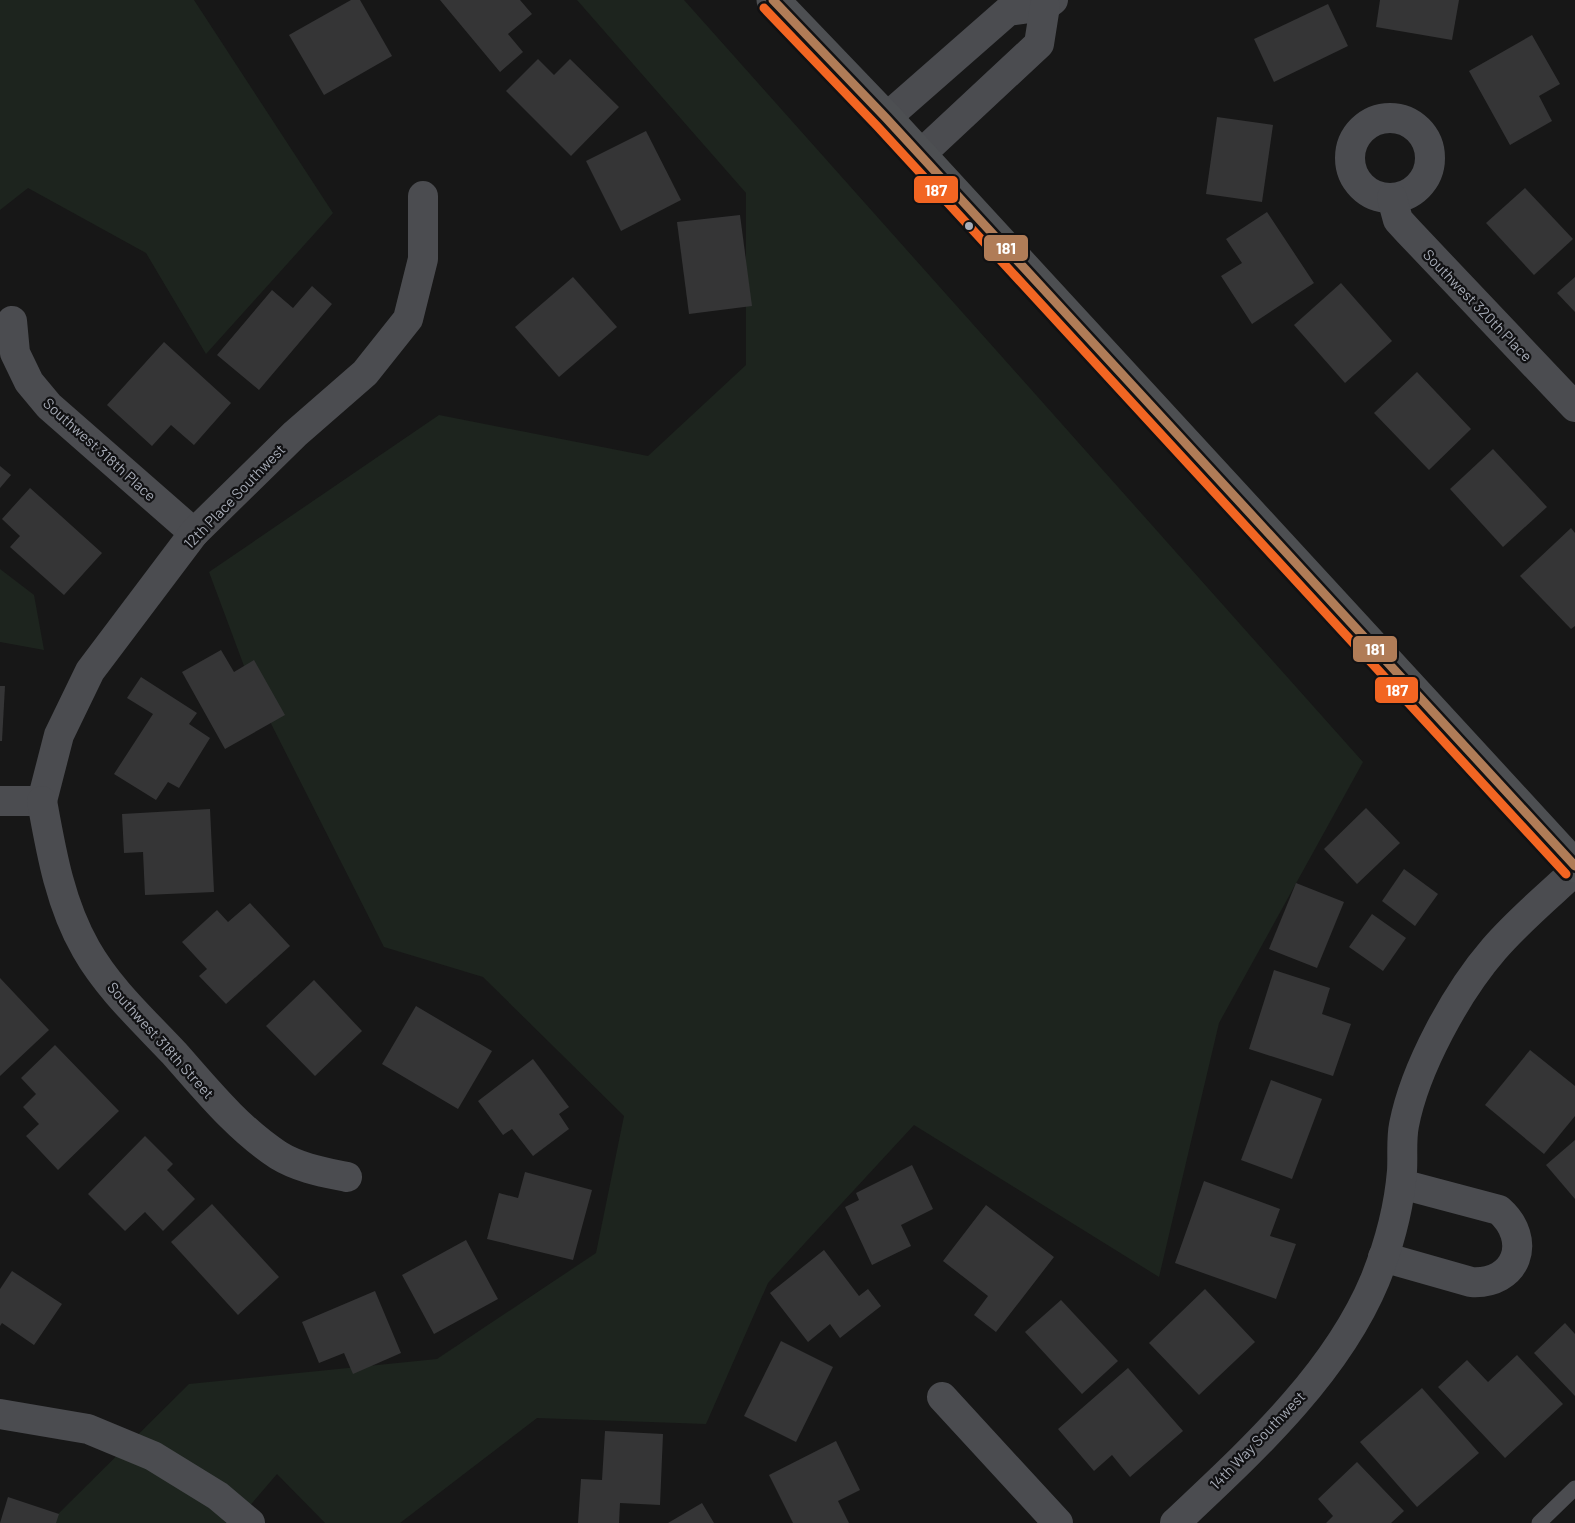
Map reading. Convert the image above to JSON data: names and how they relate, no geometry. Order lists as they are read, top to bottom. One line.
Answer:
{"streets":{"street":["Southwest 320th Place","Southwest 318th Place","12th Place Southwest","Southwest 318th Street","14th Way Southwest"]},"crossings":[["Southwest 318th Place","12th Place Southwest"],["12th Place Southwest","Southwest 318th Street"]],"lines":["transit line 181","transit line 187"]}
